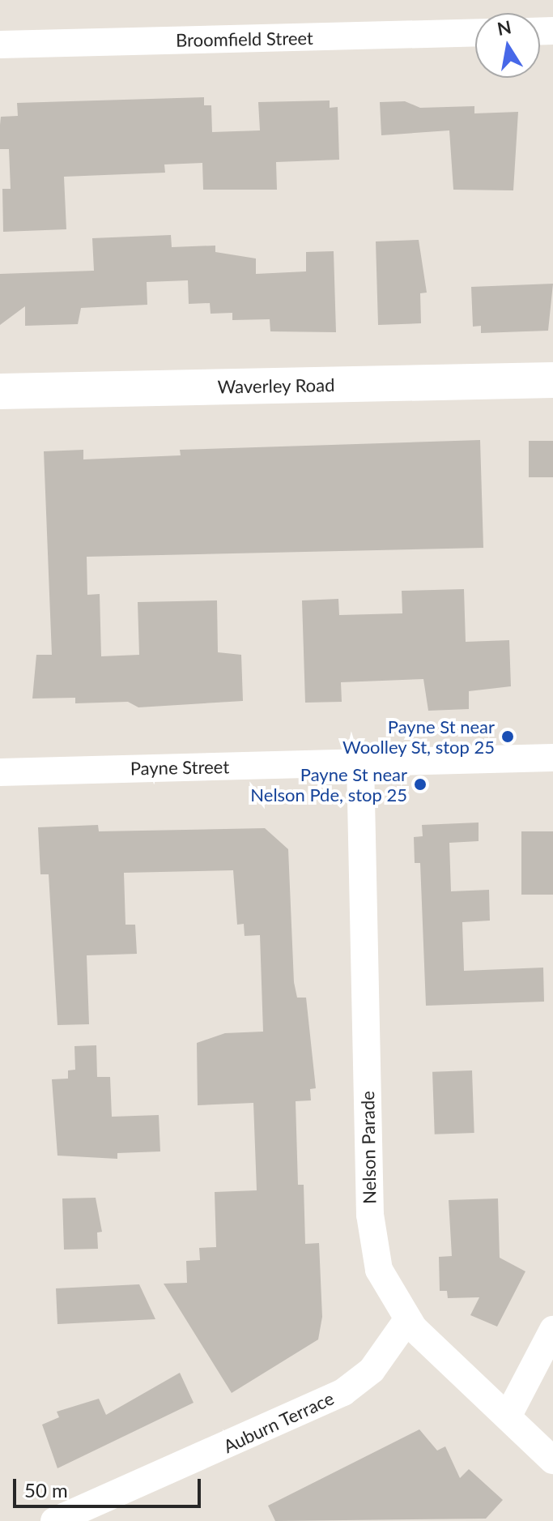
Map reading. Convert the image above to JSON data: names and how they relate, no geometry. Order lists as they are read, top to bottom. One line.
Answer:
{"streets":{"street":["Broomfield Street","Waverley Road","Payne Street","Nelson Parade","Auburn Terrace"]},"crossings":[["Payne Street","Nelson Parade"],["Nelson Parade","Auburn Terrace"]],"places":["Payne St near Woolley St, stop 25","Payne St near Nelson Pde, stop 25"],"scale_bar":"50 m","north":"top"}
